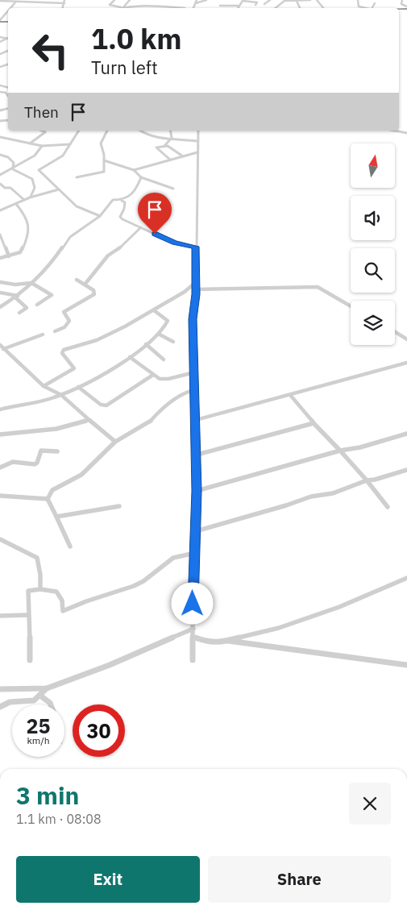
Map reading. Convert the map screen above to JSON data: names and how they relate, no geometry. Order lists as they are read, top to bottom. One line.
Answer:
{"north":"top","page":{"turn":["1.0 km","Turn left"],"then":"Then","speed":"25 km/h","limit":"30","heading":["3 min","1.1 km · 08:08"],"buttons":["Exit","Share"]}}
